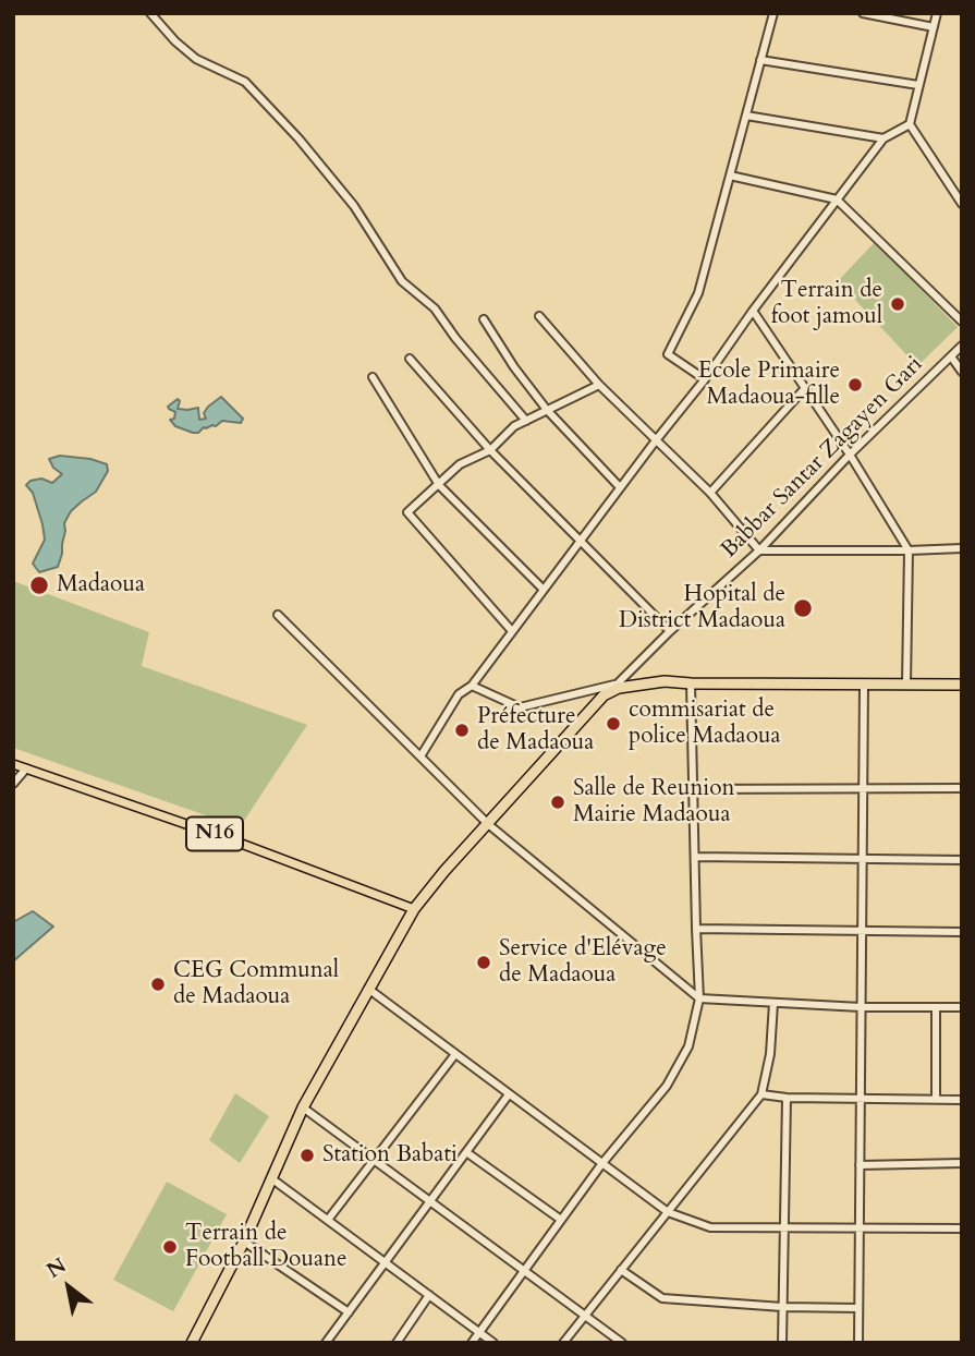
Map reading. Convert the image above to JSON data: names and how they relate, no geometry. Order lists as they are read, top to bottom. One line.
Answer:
{"streets":{"main road":["N16"],"street":["Babbar Santar Zagayen Gari"]},"places":["Terrain de foot jamoul","Ecole Primaire Madaoua-fille","Madaoua","Hopital de District Madaoua","commisariat de police Madaoua","Préfecture de Madaoua","Salle de Reunion Mairie Madaoua","Service d'Elévage de Madaoua","CEG Communal de Madaoua","Station Babati","Terrain de Football Douane"],"north":"top left"}
